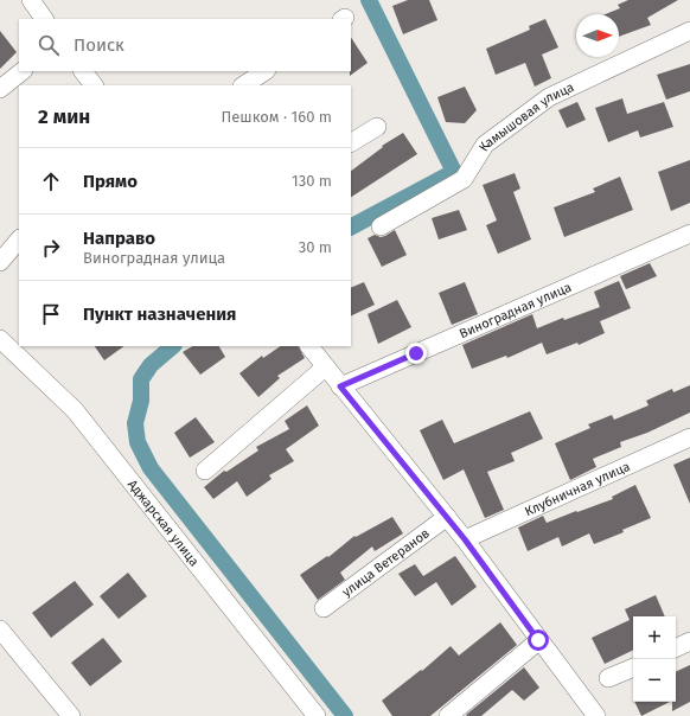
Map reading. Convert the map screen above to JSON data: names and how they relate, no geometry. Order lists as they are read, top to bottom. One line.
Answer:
{"streets":{"street":["Камышовая улица","Виноградная улица","Клубничная улица","Аджарская улица","улица Ветеранов"]},"north":"right","page":{"search":"Поиск","heading":["2 мин","Пешком · 160 m"],"list":[["Прямо","130 m"],["Направо","Виноградная улица","30 m"],"Пункт назначения"],"map_buttons":["+","−"]}}
